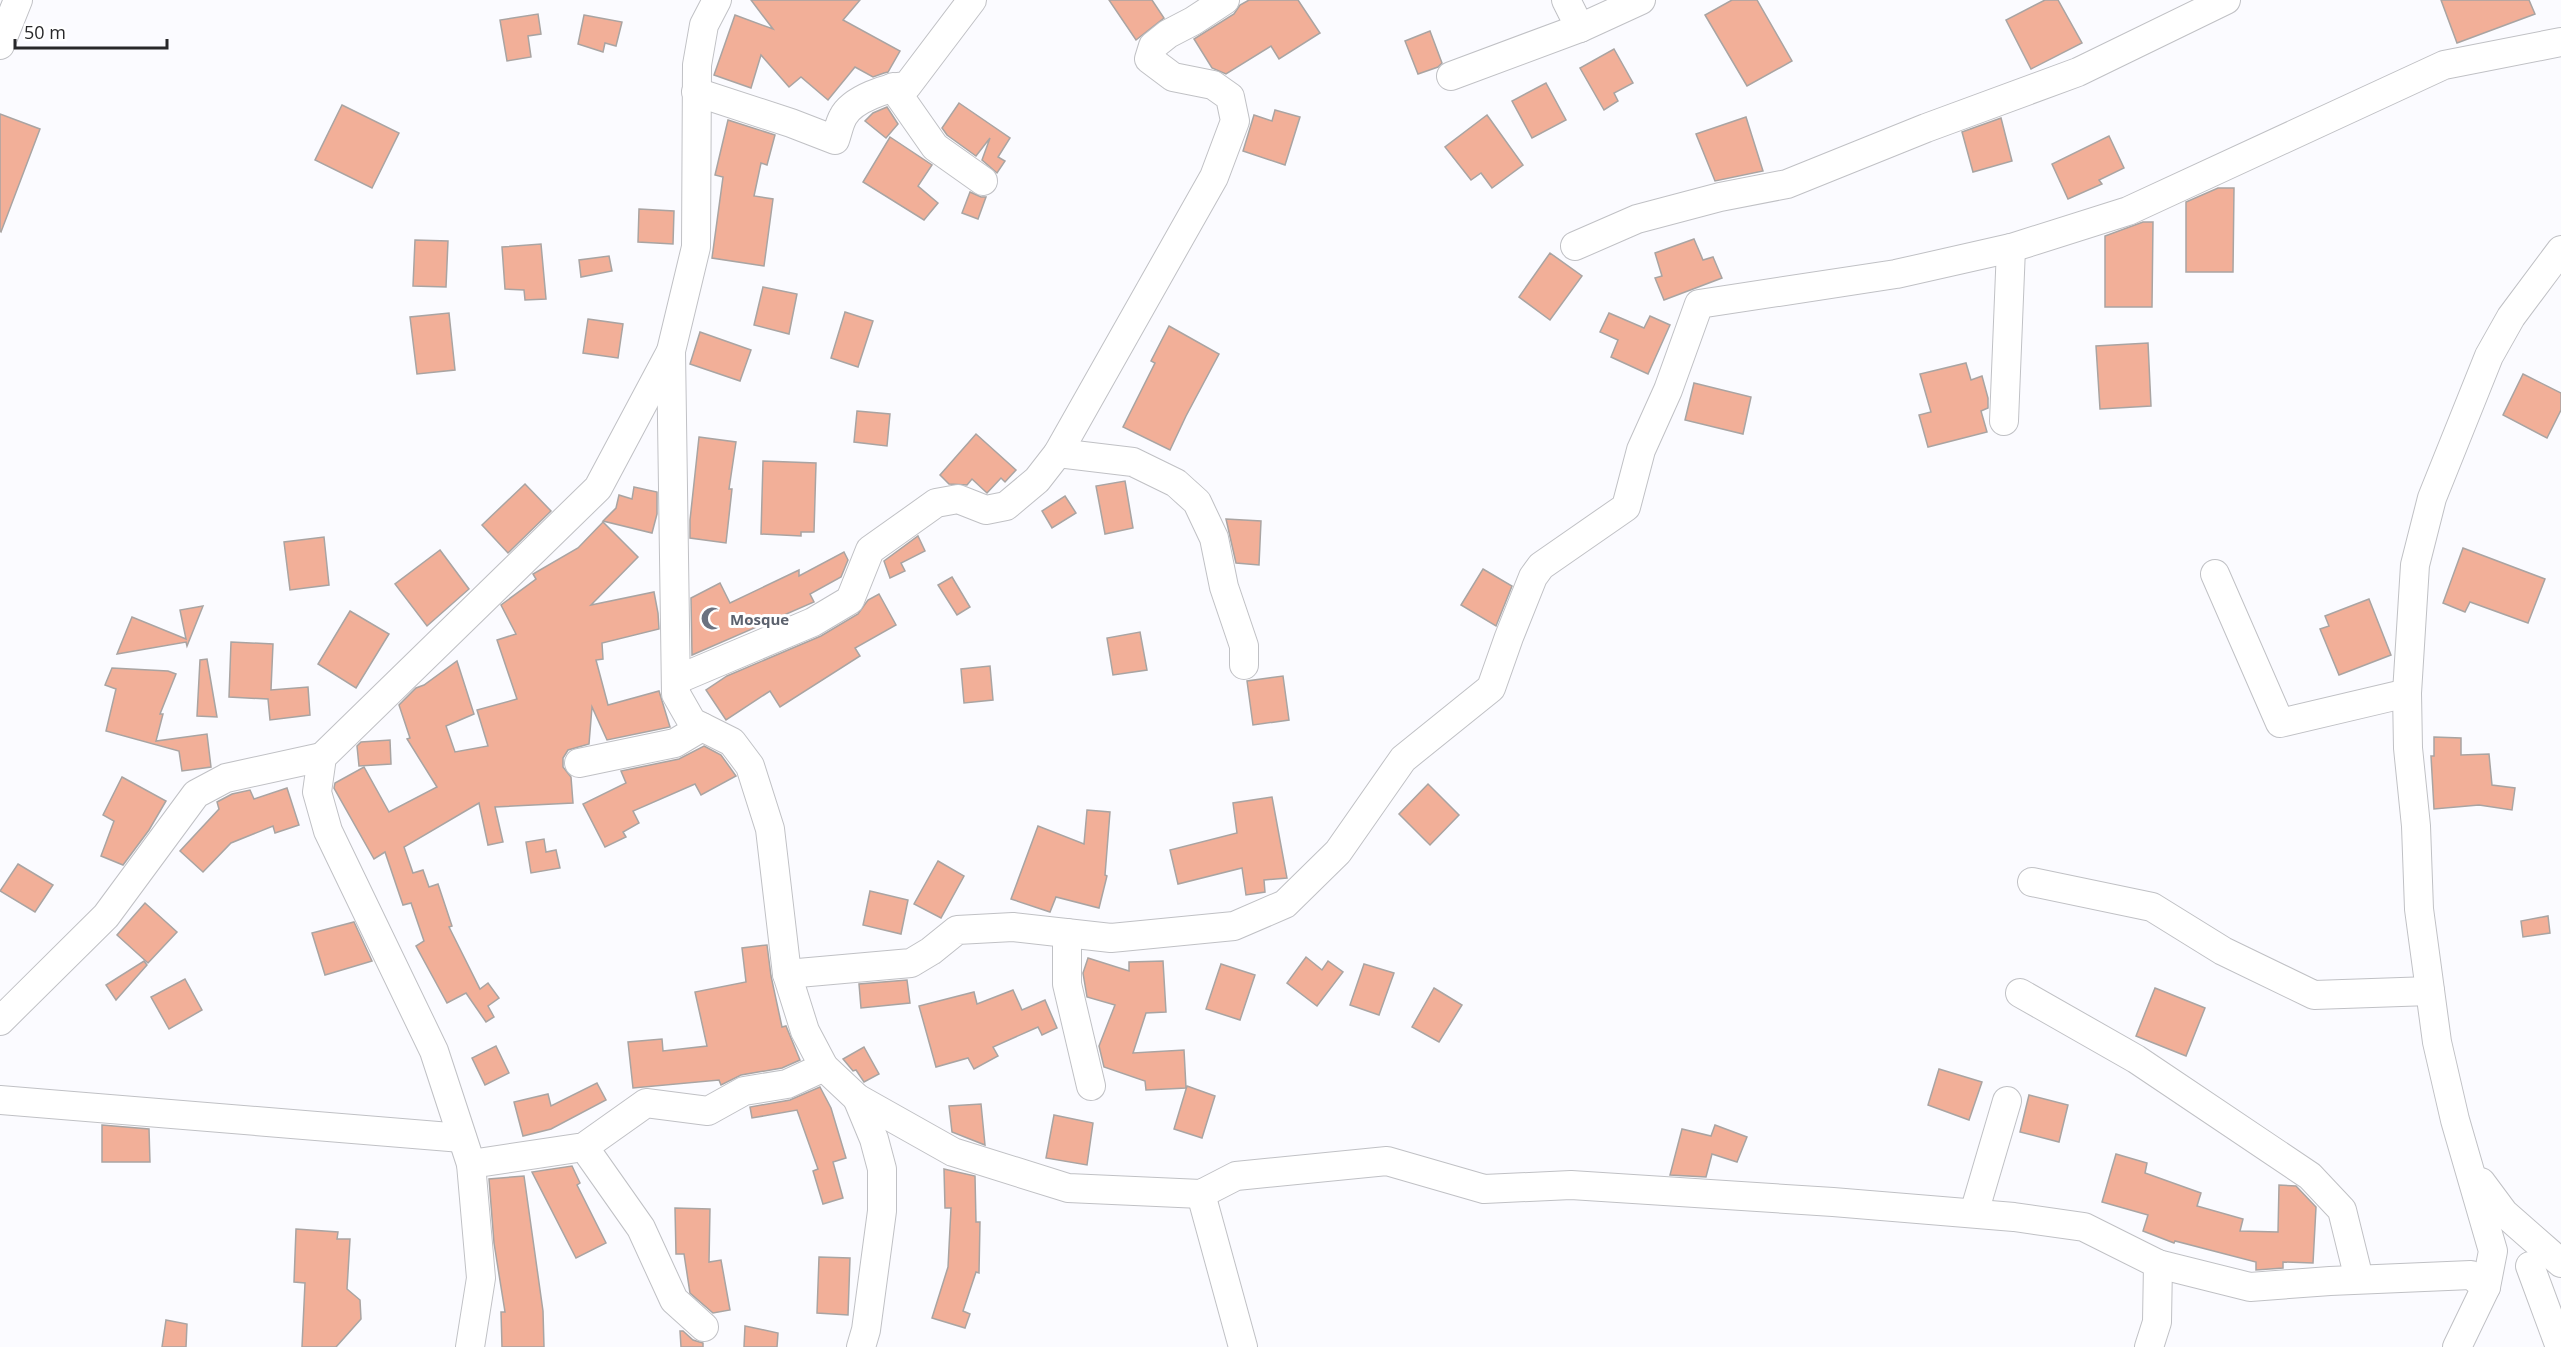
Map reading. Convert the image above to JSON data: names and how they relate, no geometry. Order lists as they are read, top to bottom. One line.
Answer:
{"places":{"mosque":["Mosque"]},"scale_bar":"50 m"}
